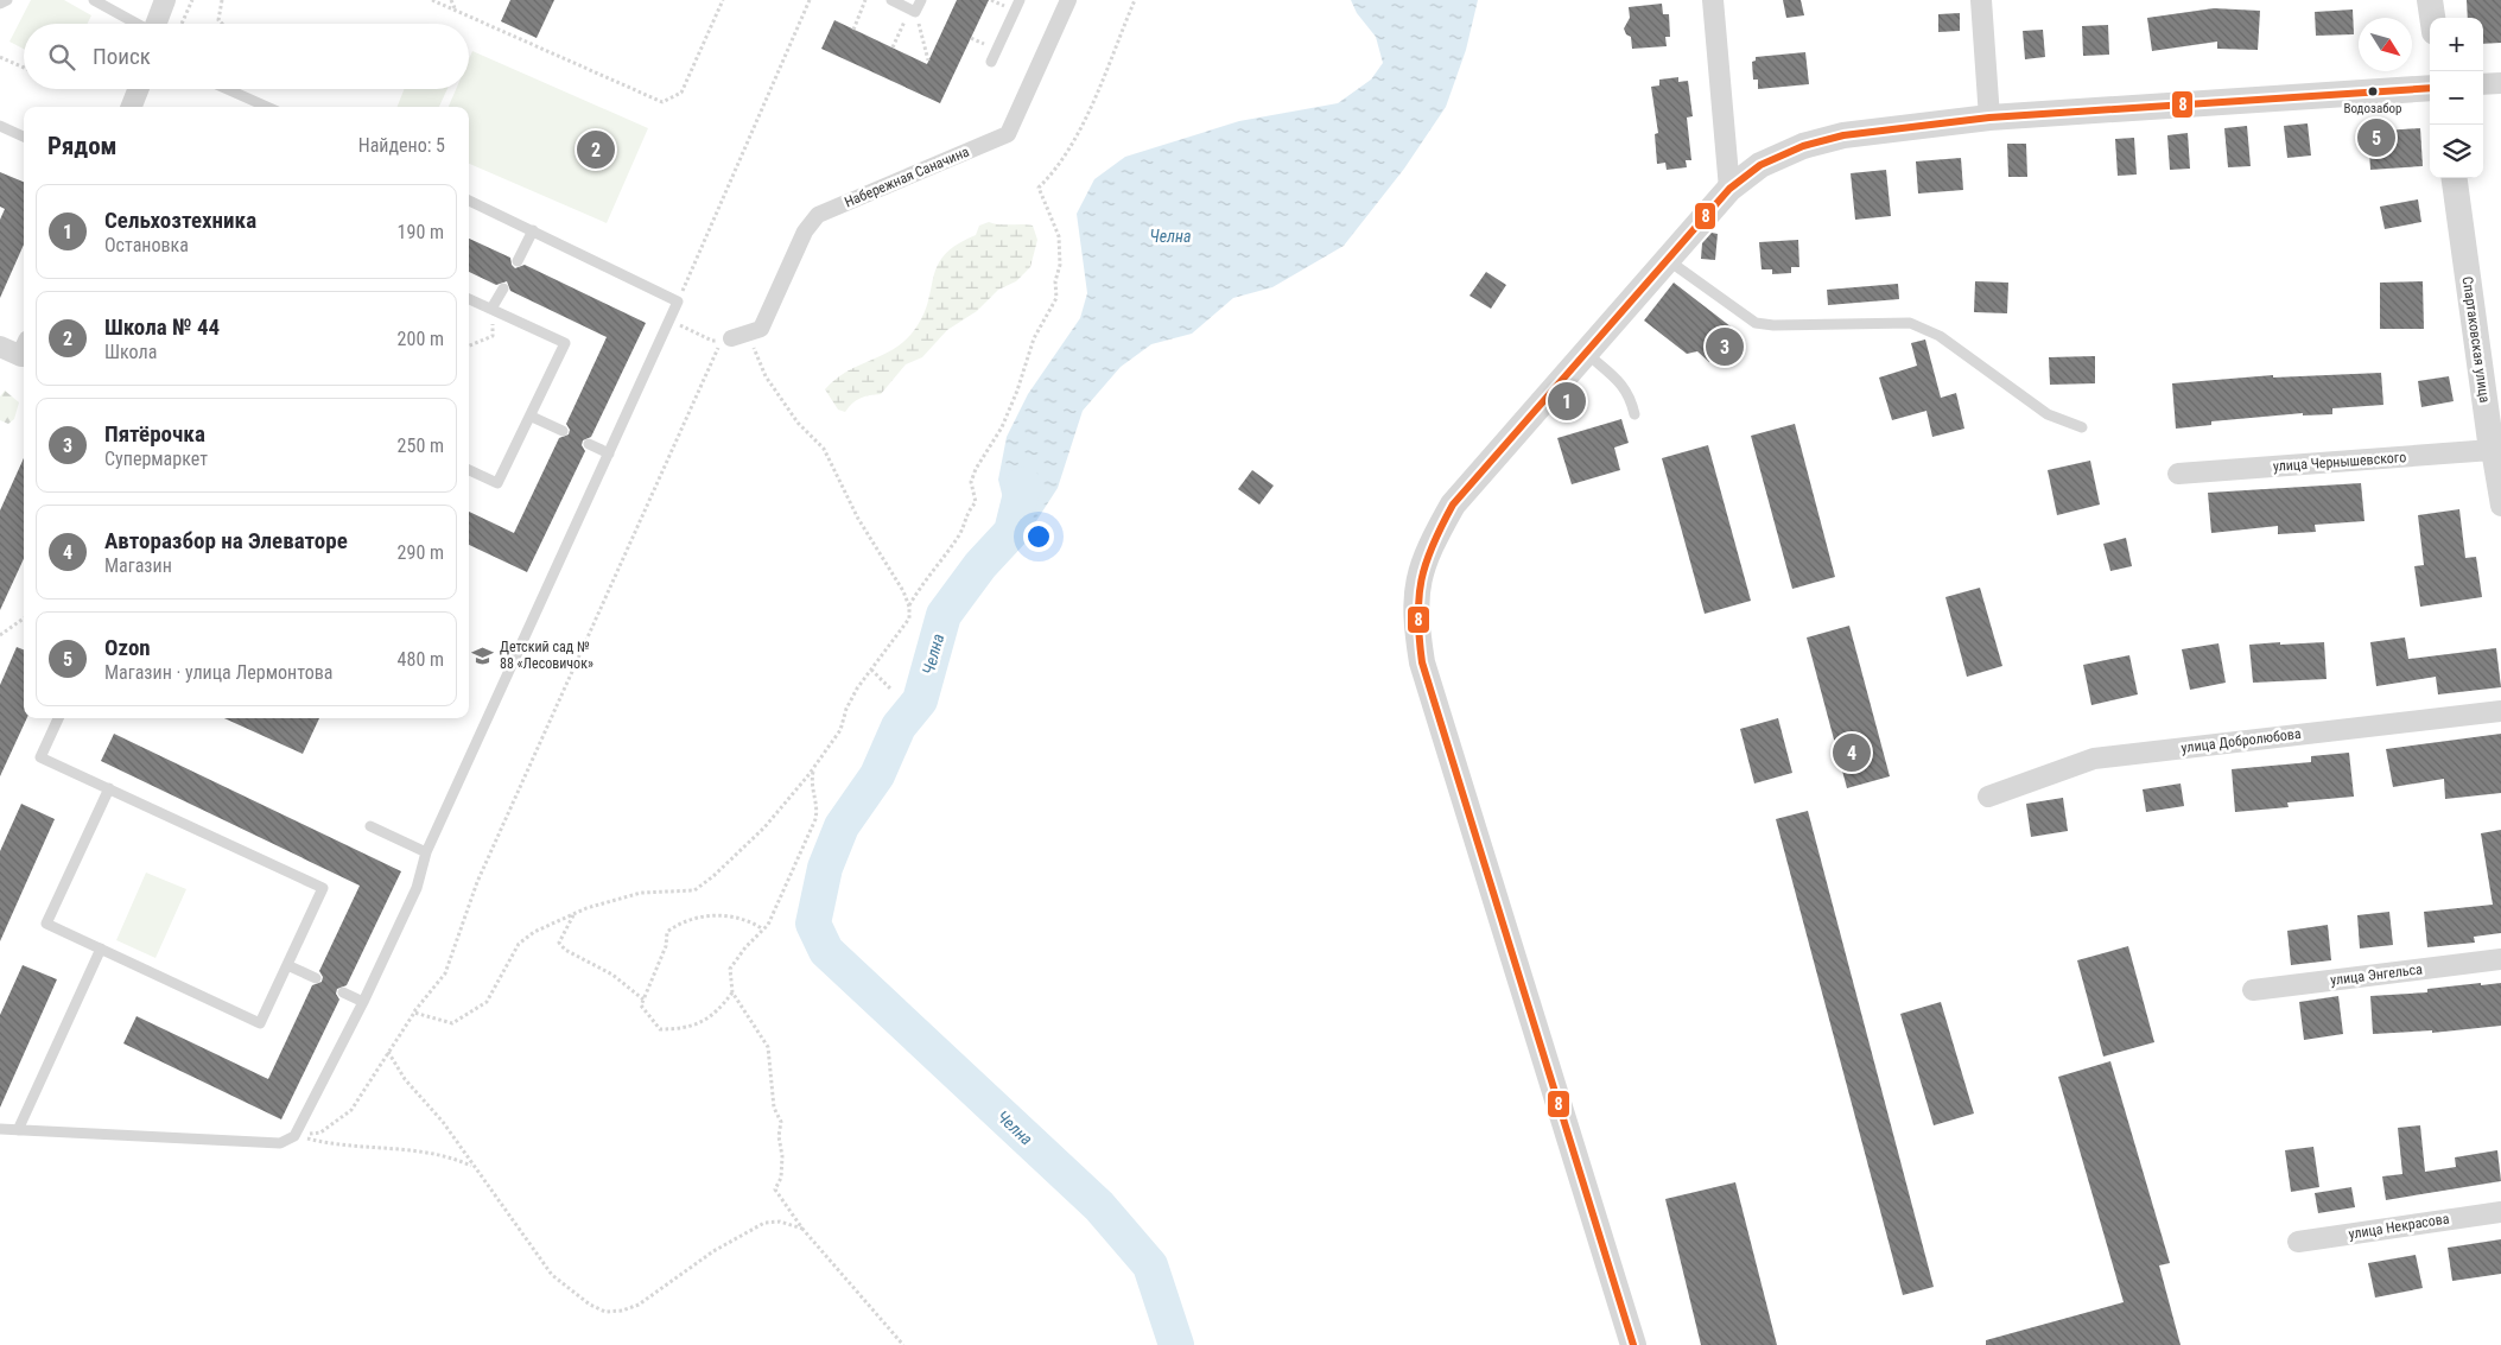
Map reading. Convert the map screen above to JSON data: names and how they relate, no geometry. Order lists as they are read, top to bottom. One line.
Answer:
{"streets":{"street":["Набережная Саначина","Спартаковская улица","улица Чернышевского","улица Добролюбова","улица Энгельса","улица Некрасова"]},"crossings":[["Спартаковская улица","улица Чернышевского"]],"water":["Челна"],"places":{"other":["Водозабор"],"school or university":["Детский сад № 88 «Лесовичок»"]},"lines":["transit line 8"],"north":"bottom right","page":{"map_buttons":["+","−"],"search":"Поиск","heading":["Рядом","Найдено: 5"],"pins":["5","2","3","1","4"],"list":[{"mark":"1","name":"Сельхозтехника","note":"Остановка","value":"190 m"},{"mark":"2","name":"Школа № 44","note":"Школа","value":"200 m"},{"mark":"3","name":"Пятёрочка","note":"Супермаркет","value":"250 m"},{"mark":"4","name":"Авторазбор на Элеваторе","note":"Магазин","value":"290 m"},{"mark":"5","name":"Ozon","note":"Магазин · улица Лермонтова","value":"480 m"}]}}
